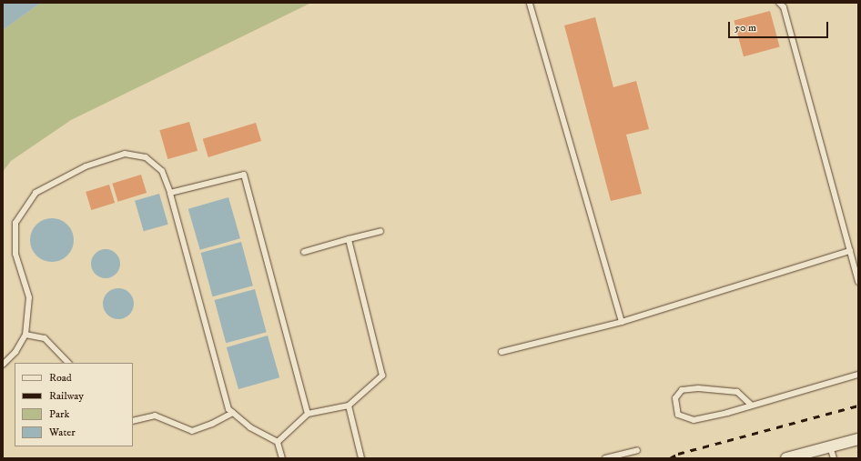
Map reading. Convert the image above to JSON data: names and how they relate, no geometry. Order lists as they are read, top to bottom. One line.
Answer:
{"legend":["Road","Railway","Park","Water"],"scale_bar":"50 m"}
